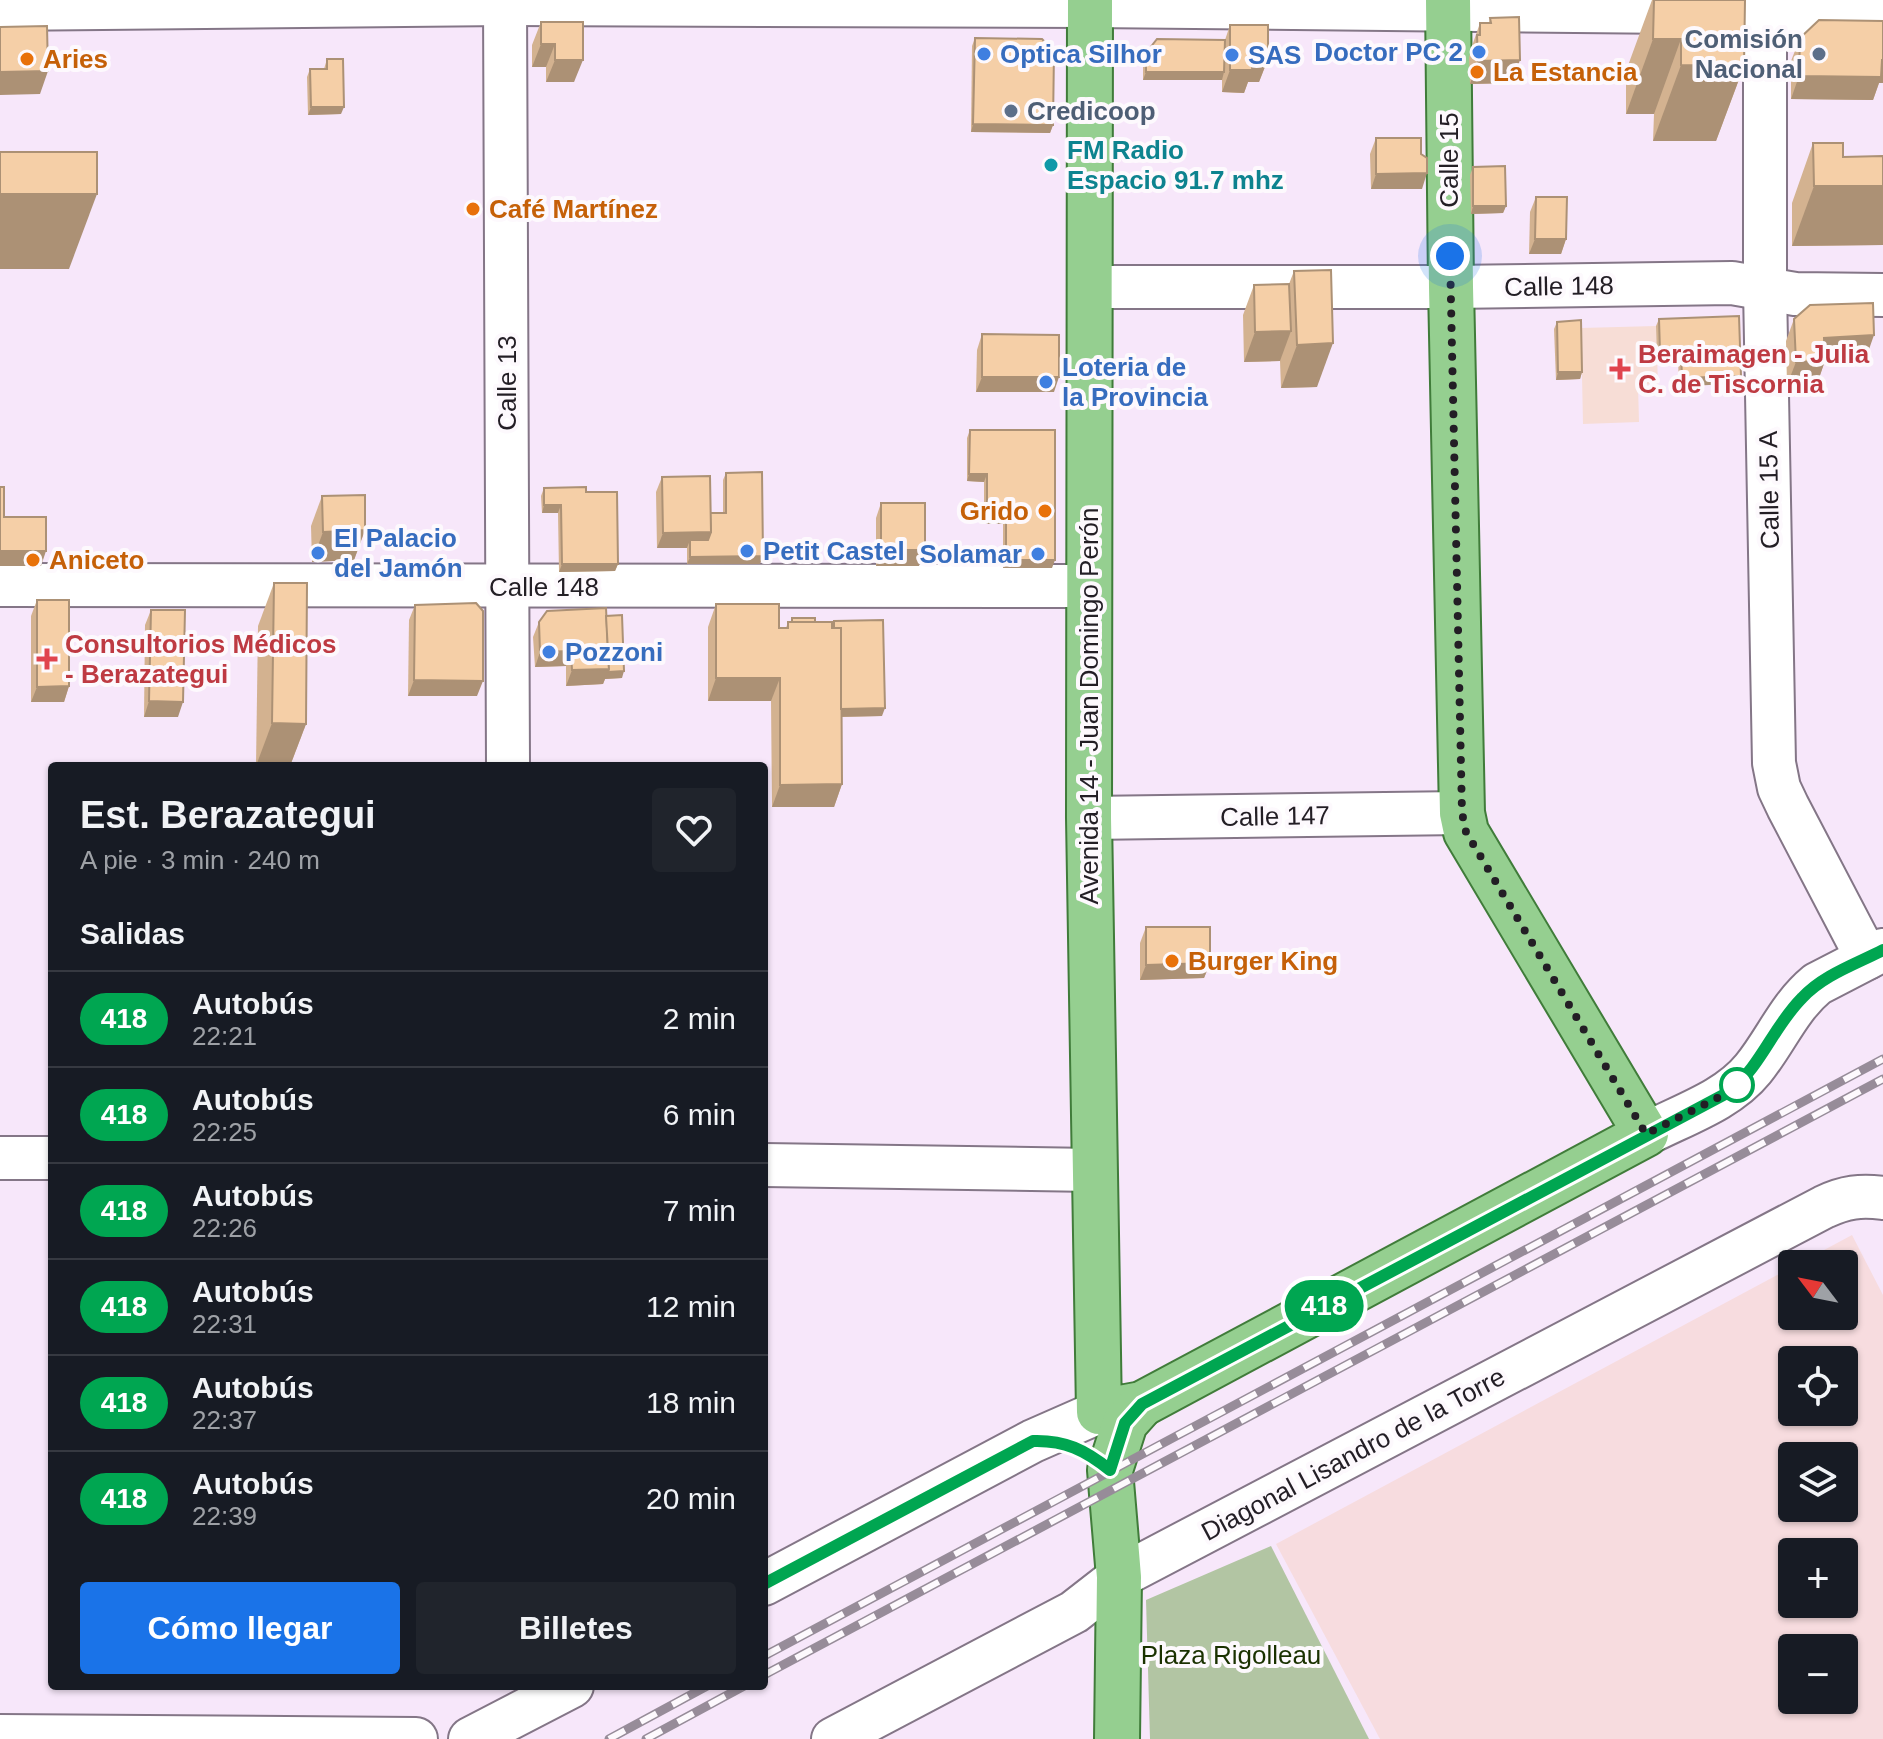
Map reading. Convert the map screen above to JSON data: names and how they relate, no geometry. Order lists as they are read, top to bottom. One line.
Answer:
{"streets":{"main road":["Calle 15","Avenida 14 - Juan Domingo Perón"],"street":["Calle 148","Calle 13","Calle 15 A","Calle 147","Diagonal Lisandro de la Torre"]},"crossings":[["Calle 15","Calle 148"],["Calle 15","Calle 147"],["Calle 148","Calle 13"],["Calle 148","Calle 15 A"],["Calle 148","Avenida 14 - Juan Domingo Perón"],["Avenida 14 - Juan Domingo Perón","Calle 147"]],"parks":["Plaza Rigolleau"],"places":{"other":["Doctor PC 2","Optica Silhor","Comisión Nacional","SAS","Aries","La Estancia","Credicoop","FM Radio Espacio 91.7 mhz","Café Martínez","Loteria de la Provincia","Grido","Petit Castel","El Palacio del Jamón","Solamar","Aniceto","Pozzoni","Burger King"],"health":["Beraimagen - Julia C. de Tiscornia","Consultorios Médicos - Berazategui"]},"lines":["bus line 418"],"north":"top left","page":{"on_map":"418","heading":[["Est. Berazategui","A pie · 3 min · 240 m"],"Salidas"],"list":[{"mark":"418","name":"Autobús","note":"22:21","value":"2 min"},{"mark":"418","name":"Autobús","note":"22:25","value":"6 min"},{"mark":"418","name":"Autobús","note":"22:26","value":"7 min"},{"mark":"418","name":"Autobús","note":"22:31","value":"12 min"},{"mark":"418","name":"Autobús","note":"22:37","value":"18 min"},{"mark":"418","name":"Autobús","note":"22:39","value":"20 min"}],"map_buttons":["+","−"],"buttons":["Cómo llegar","Billetes"]}}
